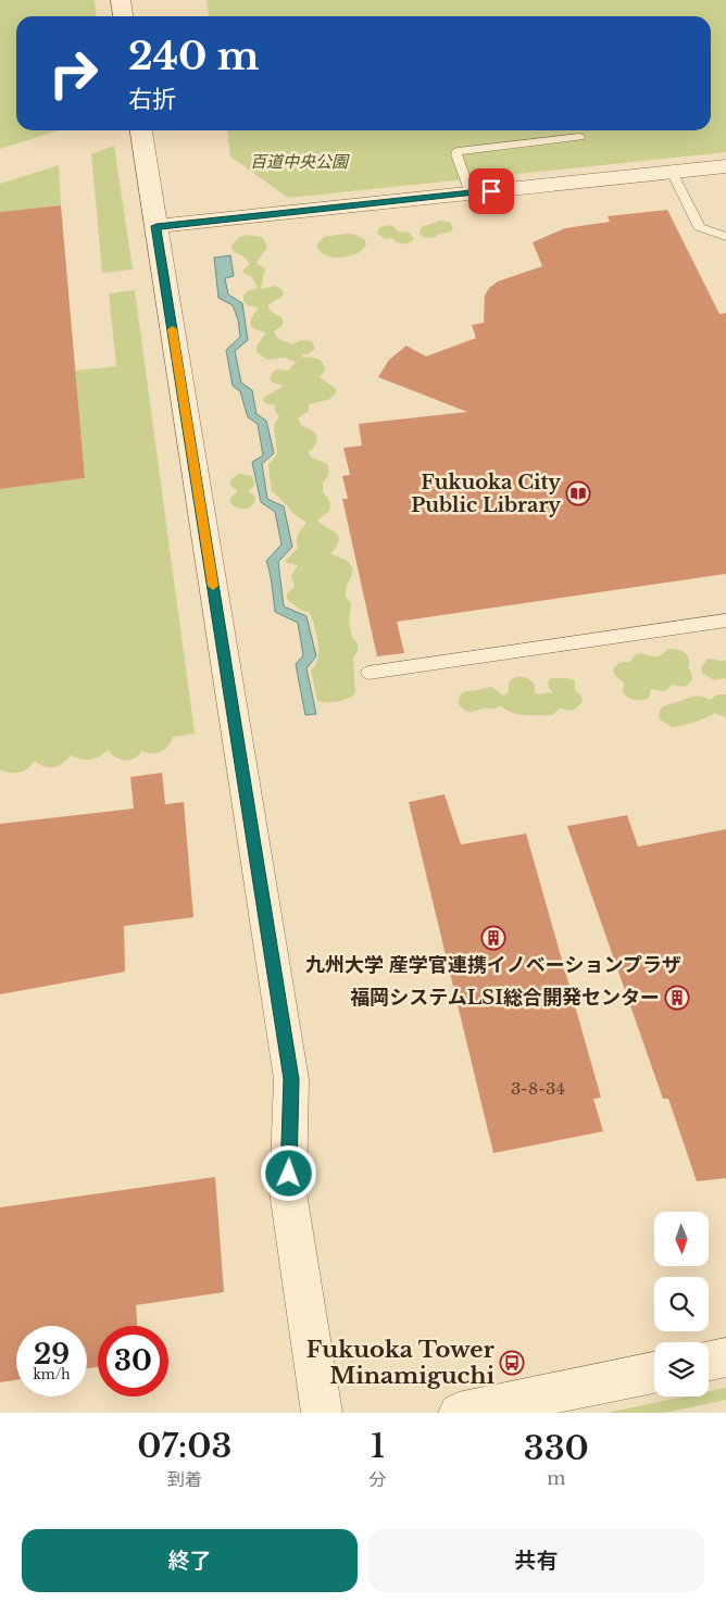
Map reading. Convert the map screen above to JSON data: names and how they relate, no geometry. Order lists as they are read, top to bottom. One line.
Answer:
{"parks":["百道中央公園"],"places":{"library":["Fukuoka City Public Library"],"building":["九州大学 産学官連携イノベーションプラザ","福岡システムLSI総合開発センター"],"bus stop":["Fukuoka Tower Minamiguchi"]},"house_numbers":["3-8-34"],"north":"bottom","page":{"turn":["240 m","右折"],"speed":"29 km/h","limit":"30","eta":["07:03","到着","1","分","330","m"],"buttons":["終了","共有"]}}
